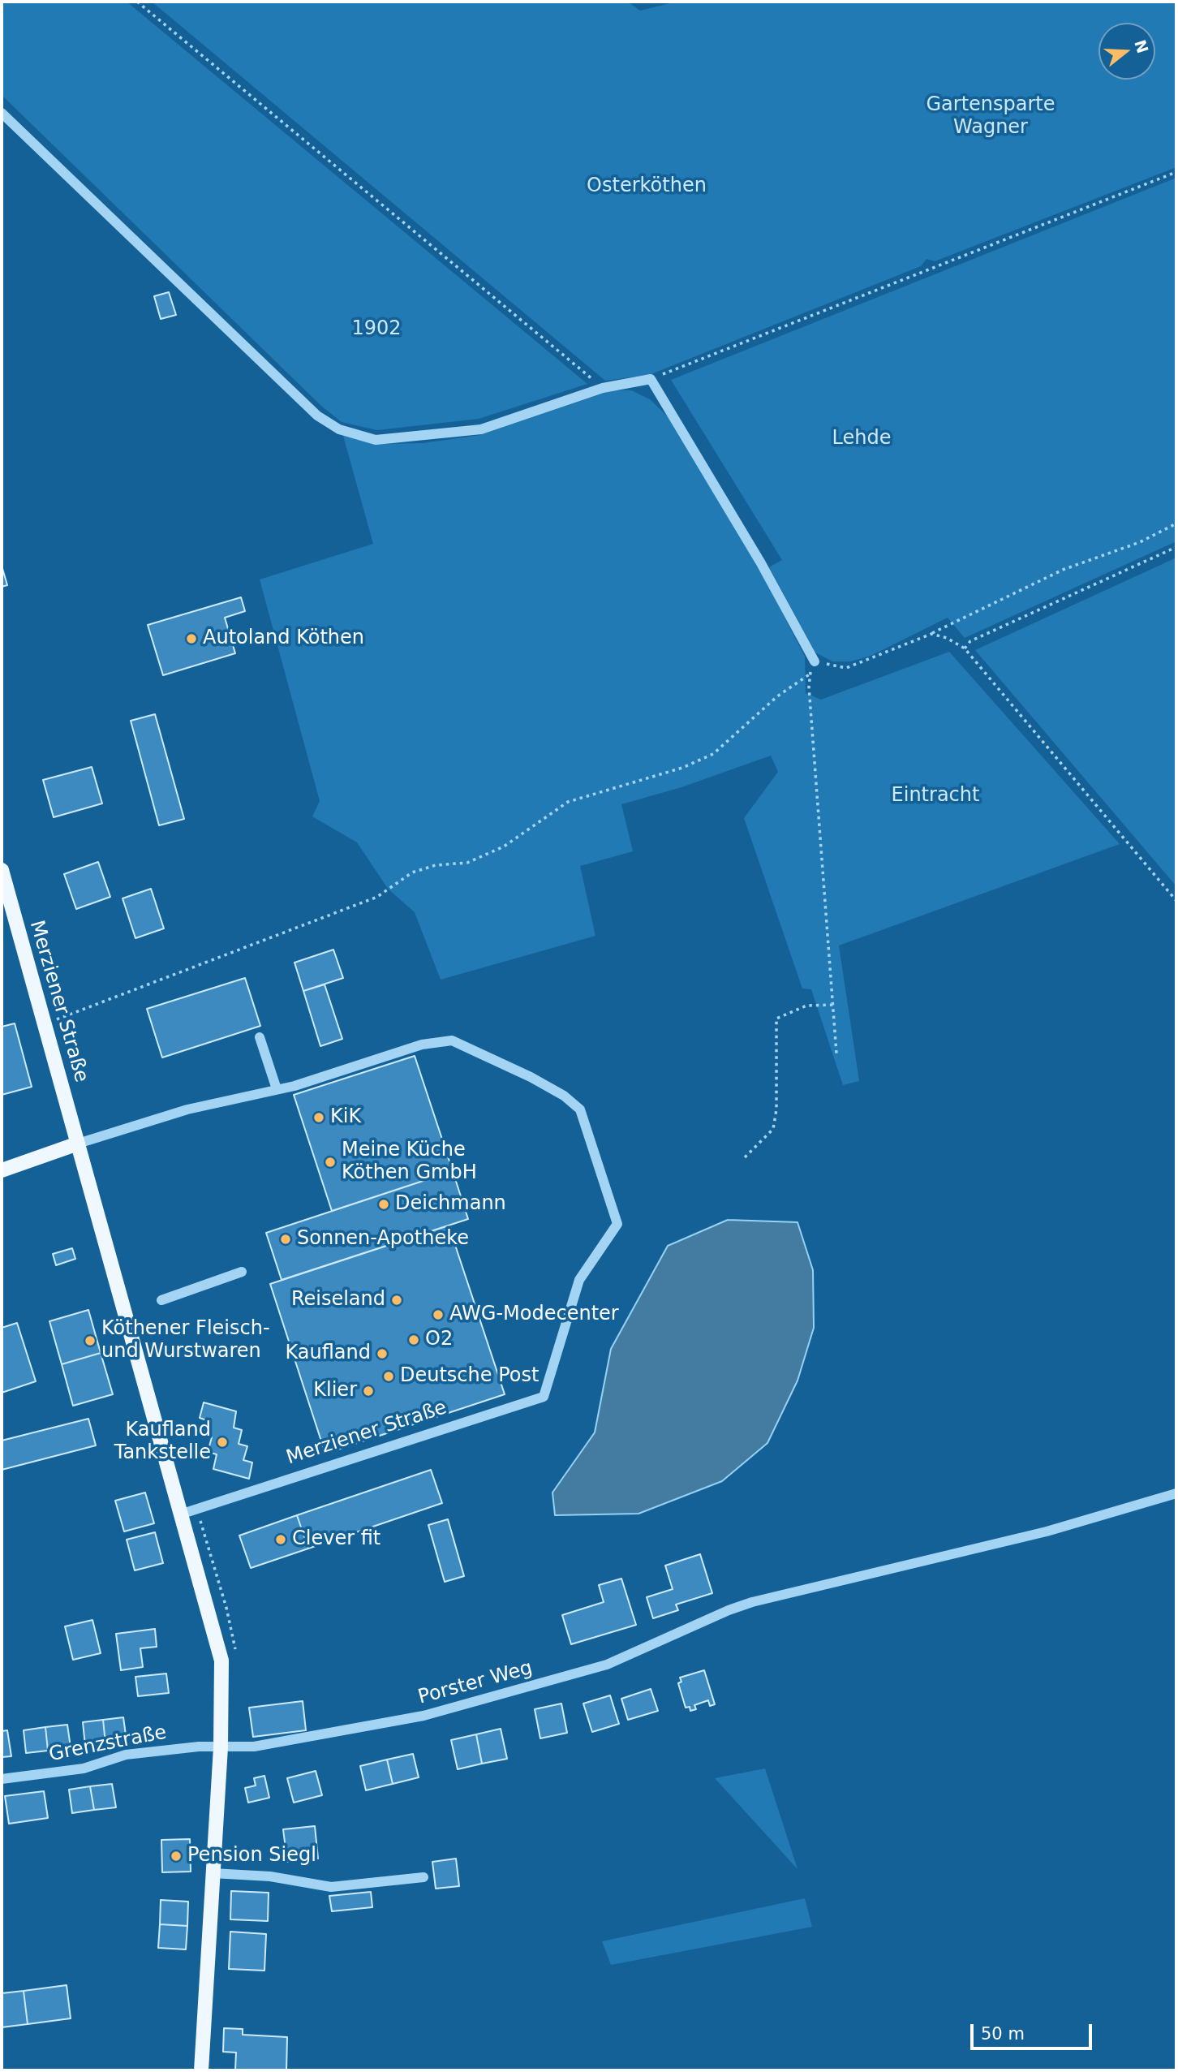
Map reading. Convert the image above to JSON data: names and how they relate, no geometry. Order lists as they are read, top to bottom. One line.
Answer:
{"streets":{"main road":["Merziener Straße"],"street":["Porster Weg","Grenzstraße"]},"crossings":[["Merziener Straße","Porster Weg"],["Merziener Straße","Grenzstraße"],["Porster Weg","Grenzstraße"]],"parks":["Gartensparte Wagner","Osterköthen","1902","Lehde","Eintracht"],"places":["Autoland Köthen","KiK","Meine Küche Köthen GmbH","Deichmann","Sonnen-Apotheke","Reiseland","AWG-Modecenter","O2","Köthener Fleisch- und Wurstwaren","Kaufland","Deutsche Post","Klier","Kaufland Tankstelle","Clever fit","Pension Siegl"],"scale_bar":"50 m","north":"right"}
